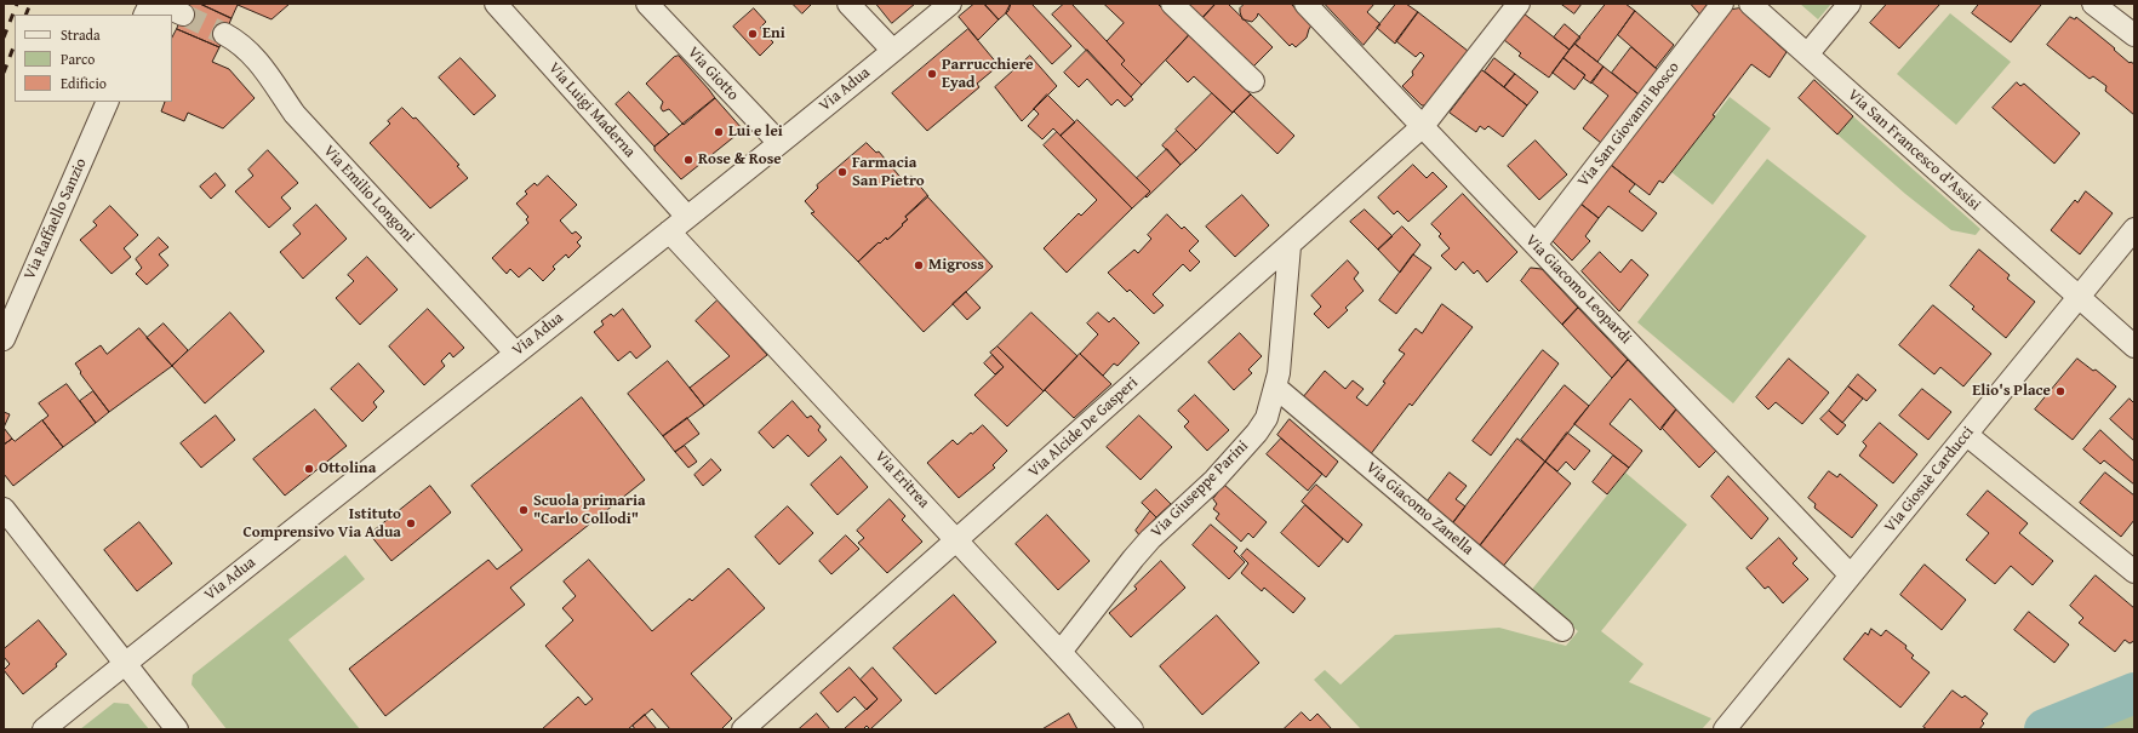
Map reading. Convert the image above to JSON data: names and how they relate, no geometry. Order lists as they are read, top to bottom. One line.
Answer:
{"streets":{"street":["Via Giotto","Via Adua","Via Luigi Maderna","Via San Giovanni Bosco","Via San Francesco d'Assisi","Via Emilio Longoni","Via Raffaello Sanzio","Via Giacomo Leopardi","Via Alcide De Gasperi","Via Eritrea","Via Giosuè Carducci","Via Giuseppe Parini","Via Giacomo Zanella"]},"crossings":[["Via Giotto","Via Adua"],["Via Adua","Via Luigi Maderna"],["Via Adua","Via Emilio Longoni"],["Via Adua","Via Eritrea"],["Via San Giovanni Bosco","Via Giacomo Leopardi"],["Via San Francesco d'Assisi","Via Giosuè Carducci"],["Via Giacomo Leopardi","Via Alcide De Gasperi"],["Via Giacomo Leopardi","Via Giosuè Carducci"],["Via Alcide De Gasperi","Via Eritrea"],["Via Alcide De Gasperi","Via Giuseppe Parini"],["Via Eritrea","Via Giuseppe Parini"],["Via Giuseppe Parini","Via Giacomo Zanella"]],"places":["Eni","Parrucchiere Eyad","Lui e lei","Rose & Rose","Farmacia San Pietro","Migross","Elio's Place","Ottolina","Scuola primaria \"Carlo Collodi\"","Istituto Comprensivo Via Adua"],"legend":["Strada","Parco","Edificio"]}
